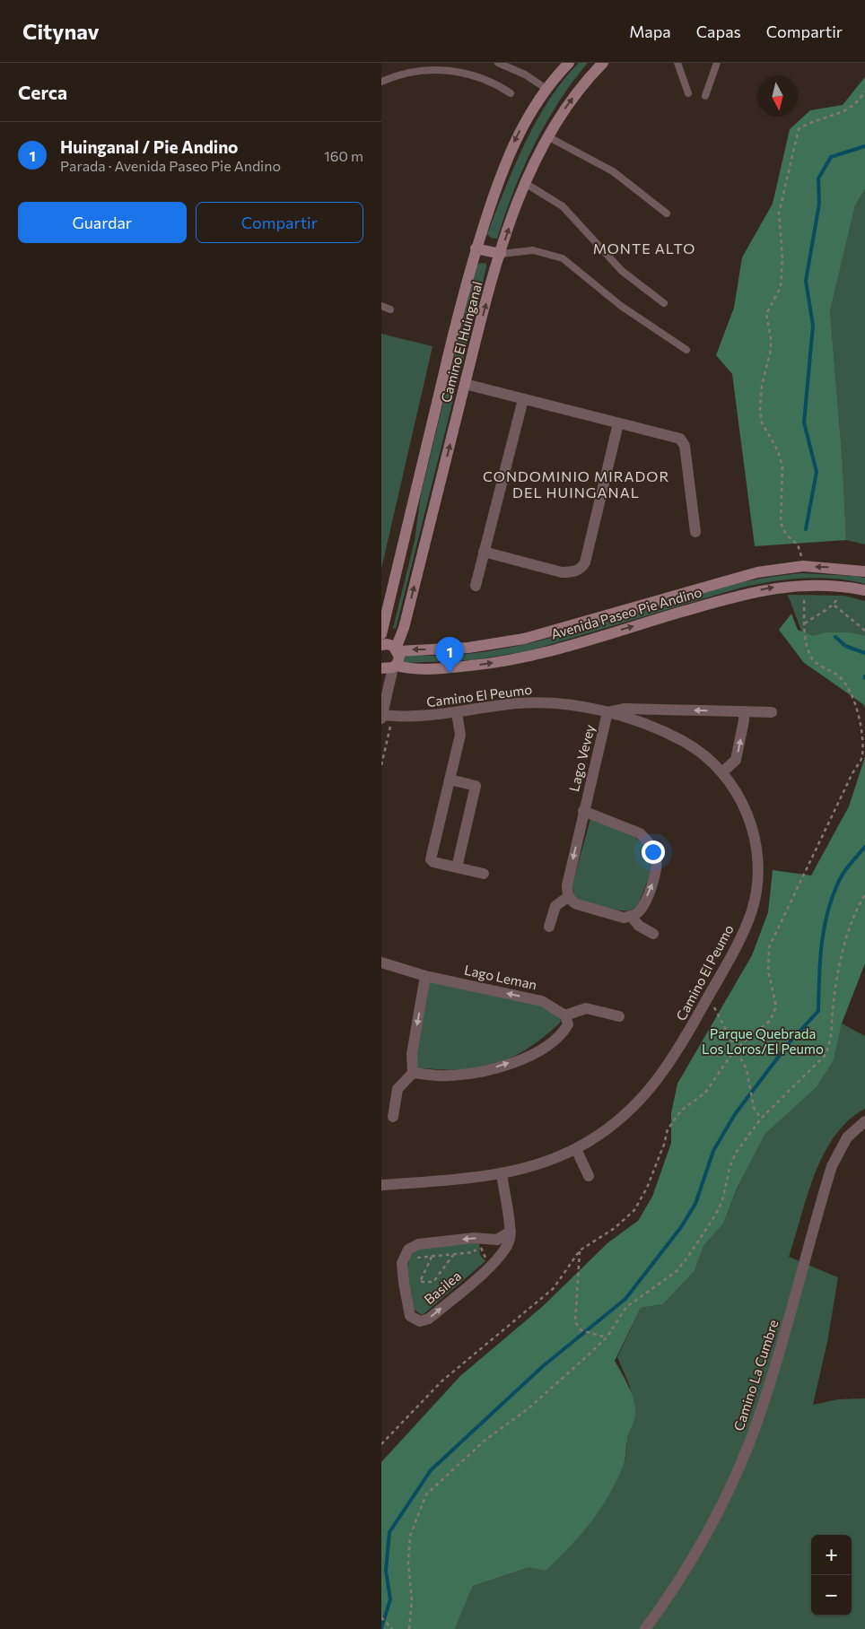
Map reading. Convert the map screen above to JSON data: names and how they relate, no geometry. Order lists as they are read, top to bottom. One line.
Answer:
{"streets":{"street":["Camino El Huinganal","Avenida Paseo Pie Andino","Camino El Peumo","Lago Vevey","Lago Leman","Basilea","Camino La Cumbre"]},"crossings":[["Camino El Huinganal","Avenida Paseo Pie Andino"],["Camino El Peumo","Lago Vevey"]],"one_way":["Lago Leman"],"districts":["MONTE ALTO","CONDOMINIO MIRADOR DEL HUINGANAL"],"parks":["Parque Quebrada Los Loros/El Peumo"],"north":"bottom","page":{"header":"Citynav","nav":["Mapa","Capas","Compartir"],"heading":"Cerca","list":[{"mark":"1","name":"Huinganal / Pie Andino","note":"Parada · Avenida Paseo Pie Andino","value":"160 m"}],"buttons":["Guardar","Compartir"],"pins":"1","map_buttons":["+","−"]}}
